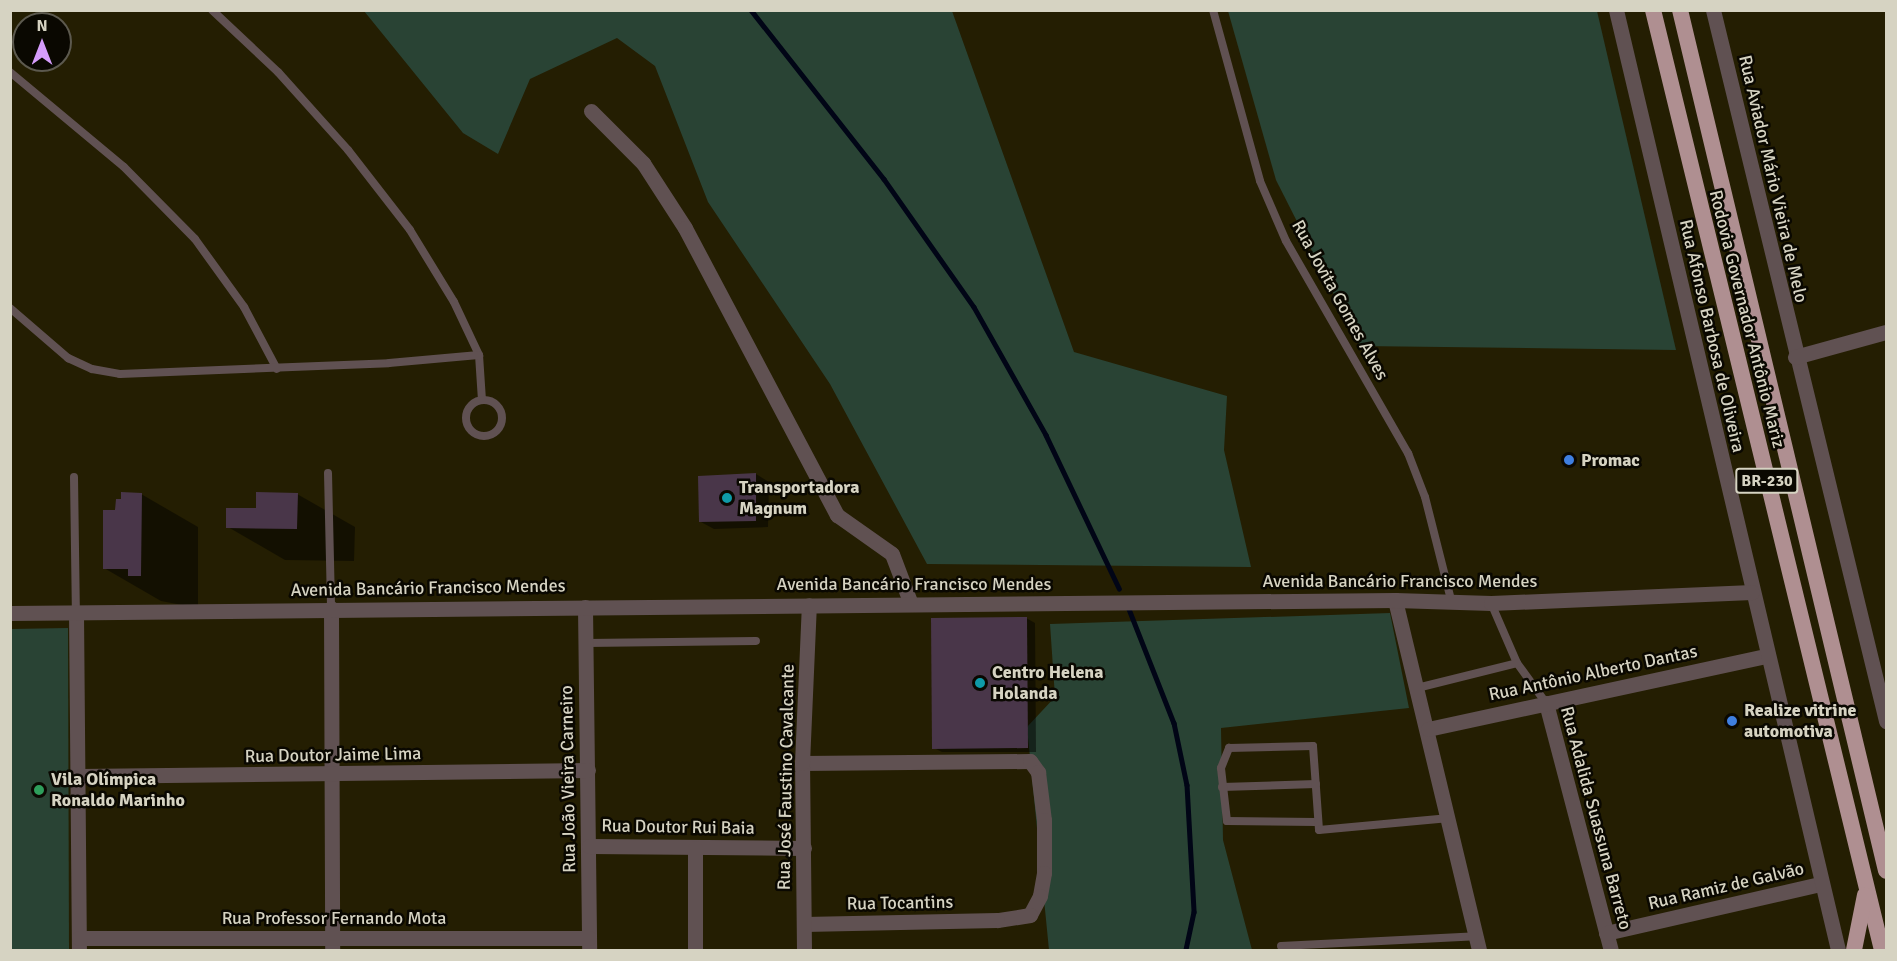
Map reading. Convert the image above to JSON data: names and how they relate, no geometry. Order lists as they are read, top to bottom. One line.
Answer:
{"streets":{"highway":["Rodovia Governador Antônio Mariz","BR-230"],"street":["Rua Aviador Mário Vieira de Melo","Rua Afonso Barbosa de Oliveira","Avenida Bancário Francisco Mendes","Rua Antônio Alberto Dantas","Rua Doutor Jaime Lima","Rua José Faustino Cavalcante","Rua João Vieira Carneiro","Rua Adalida Suassuna Barreto","Rua Doutor Rui Baia","Rua Ramiz de Galvão","Rua Tocantins","Rua Professor Fernando Mota"],"lane":["Rua Jovita Gomes Alves"]},"crossings":[["Rua Jovita Gomes Alves","Avenida Bancário Francisco Mendes"],["Rua Afonso Barbosa de Oliveira","Avenida Bancário Francisco Mendes"],["Rua Afonso Barbosa de Oliveira","Rua Antônio Alberto Dantas"],["Rua Afonso Barbosa de Oliveira","Rua Ramiz de Galvão"],["Avenida Bancário Francisco Mendes","Rua José Faustino Cavalcante"],["Avenida Bancário Francisco Mendes","Rua João Vieira Carneiro"],["Avenida Bancário Francisco Mendes","Rua Adalida Suassuna Barreto"],["Rua Antônio Alberto Dantas","Rua Adalida Suassuna Barreto"],["Rua Doutor Jaime Lima","Rua João Vieira Carneiro"],["Rua José Faustino Cavalcante","Rua Doutor Rui Baia"],["Rua José Faustino Cavalcante","Rua Tocantins"],["Rua João Vieira Carneiro","Rua Doutor Rui Baia"],["Rua João Vieira Carneiro","Rua Professor Fernando Mota"],["Rua Adalida Suassuna Barreto","Rua Ramiz de Galvão"]],"places":["Promac","Transportadora Magnum","Centro Helena Holanda","Realize vitrine automotiva","Vila Olímpica Ronaldo Marinho"],"north":"top"}
